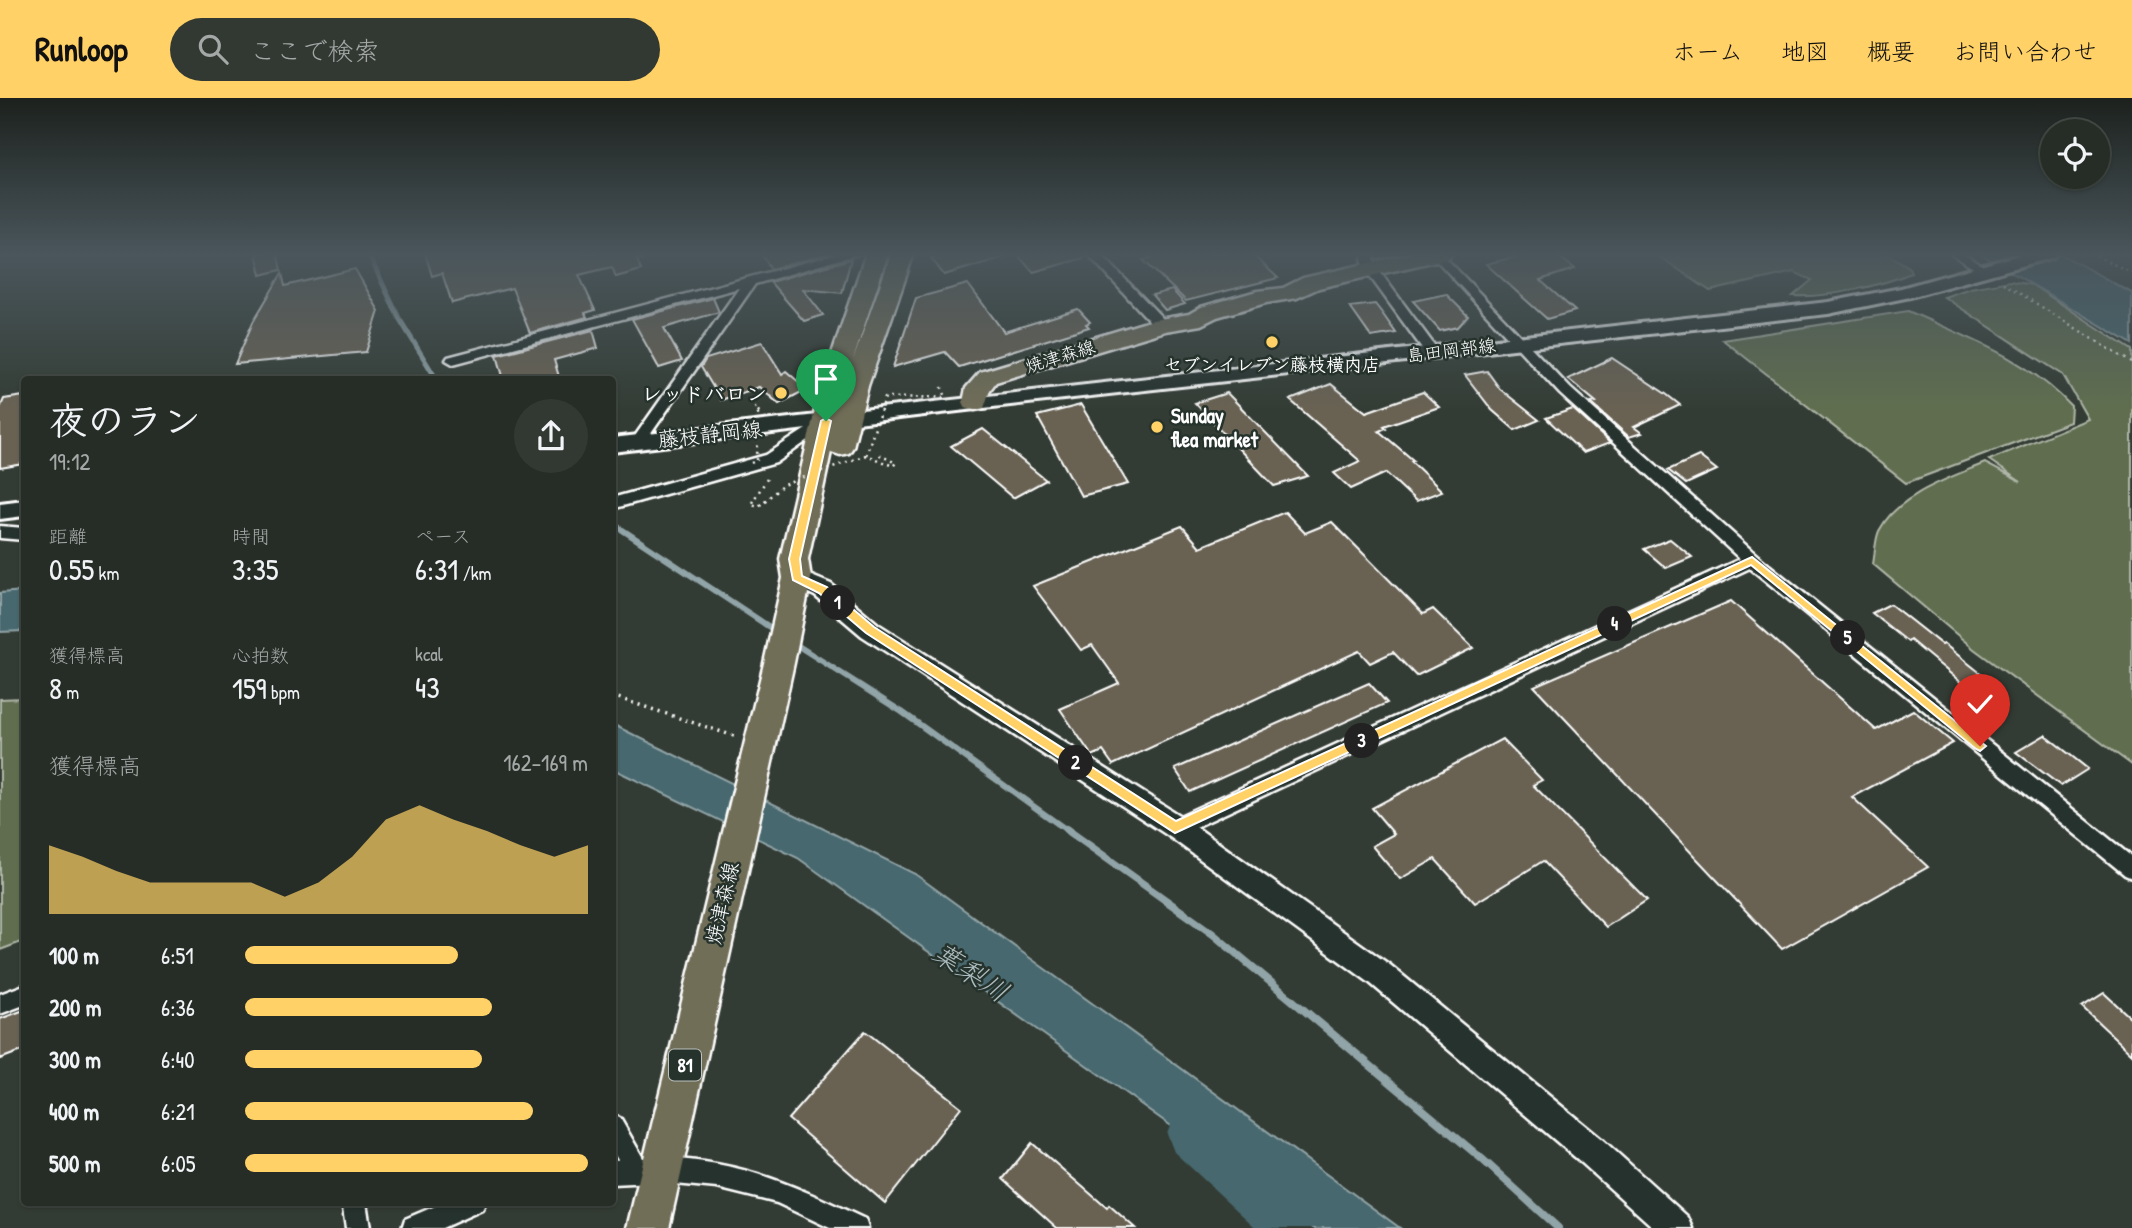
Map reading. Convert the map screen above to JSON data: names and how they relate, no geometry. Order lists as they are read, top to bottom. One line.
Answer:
{"streets":{"main road":["島田岡部線","焼津森線","藤枝静岡線","81"]},"crossings":[["島田岡部線","焼津森線"],["島田岡部線","藤枝静岡線"],["焼津森線","藤枝静岡線"]],"water":["葉梨川"],"places":["セブンイレブン藤枝横内店","レッドバロン","Sunday flea market"],"page":{"header":"Runloop","search":"ここで検索","nav":["ホーム","地図","概要","お問い合わせ"],"heading":["夜のラン","19:12"],"stats":[["距離","0.55 km"],["時間","3:35"],["ペース","6:31 /km"],["獲得標高","8 m"],["心拍数","159 bpm"],["kcal","43"]],"pins":["1","4","5","3","2"],"chart":["獲得標高","162–169 m"],"list":[{"name":"100 m","note":"6:51"},{"name":"200 m","note":"6:36"},{"name":"300 m","note":"6:40"},{"name":"400 m","note":"6:21"},{"name":"500 m","note":"6:05"}]}}
